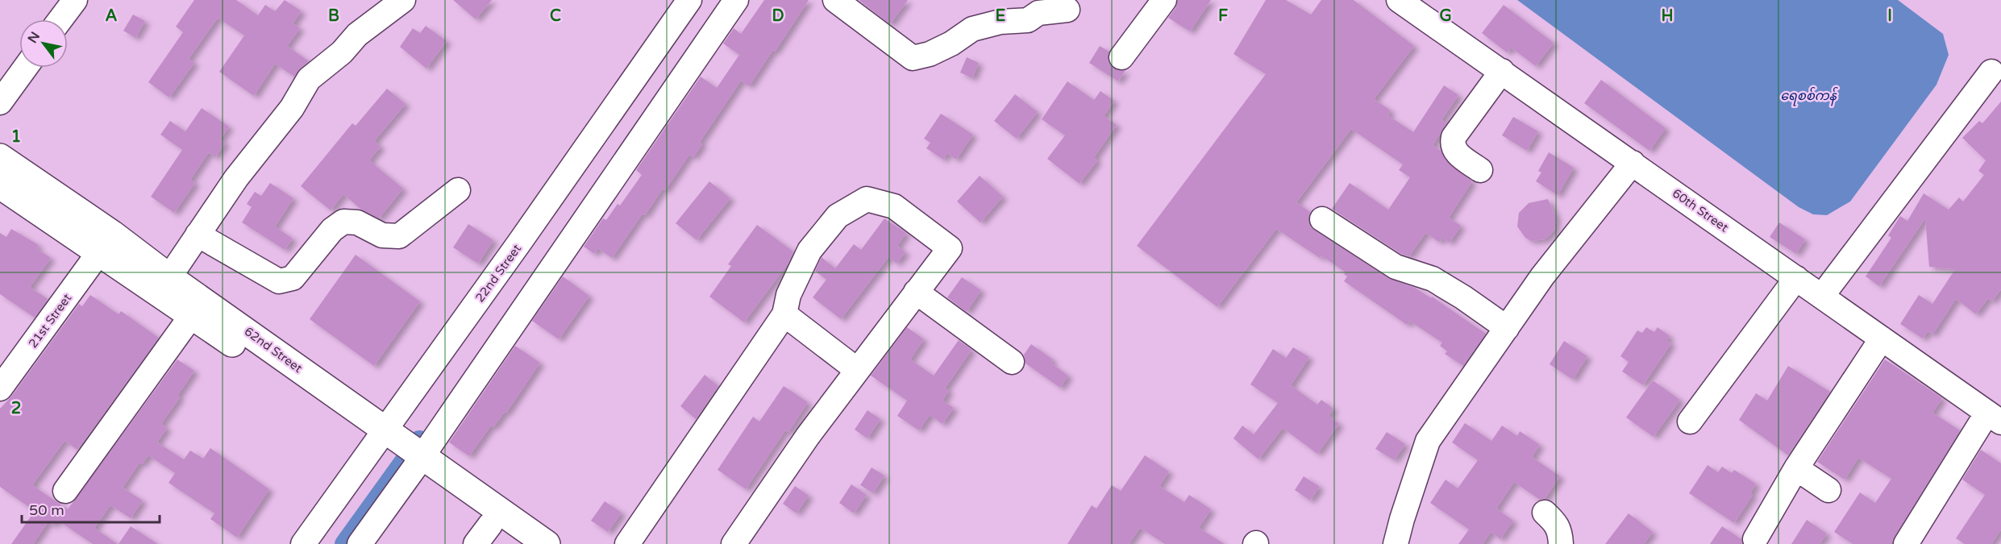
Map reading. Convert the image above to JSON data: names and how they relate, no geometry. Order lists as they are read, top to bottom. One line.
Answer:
{"streets":{"main road":["62nd Street"],"street":["60th Street","22nd Street","21st Street"]},"crossings":[["22nd Street","62nd Street"],["21st Street","62nd Street"]],"water":["ရေစစ်ကန်"],"scale_bar":"50 m","north":"top left","grid":{"columns":["A","B","C","D","E","F","G","H","I"],"rows":["1","2"]}}
